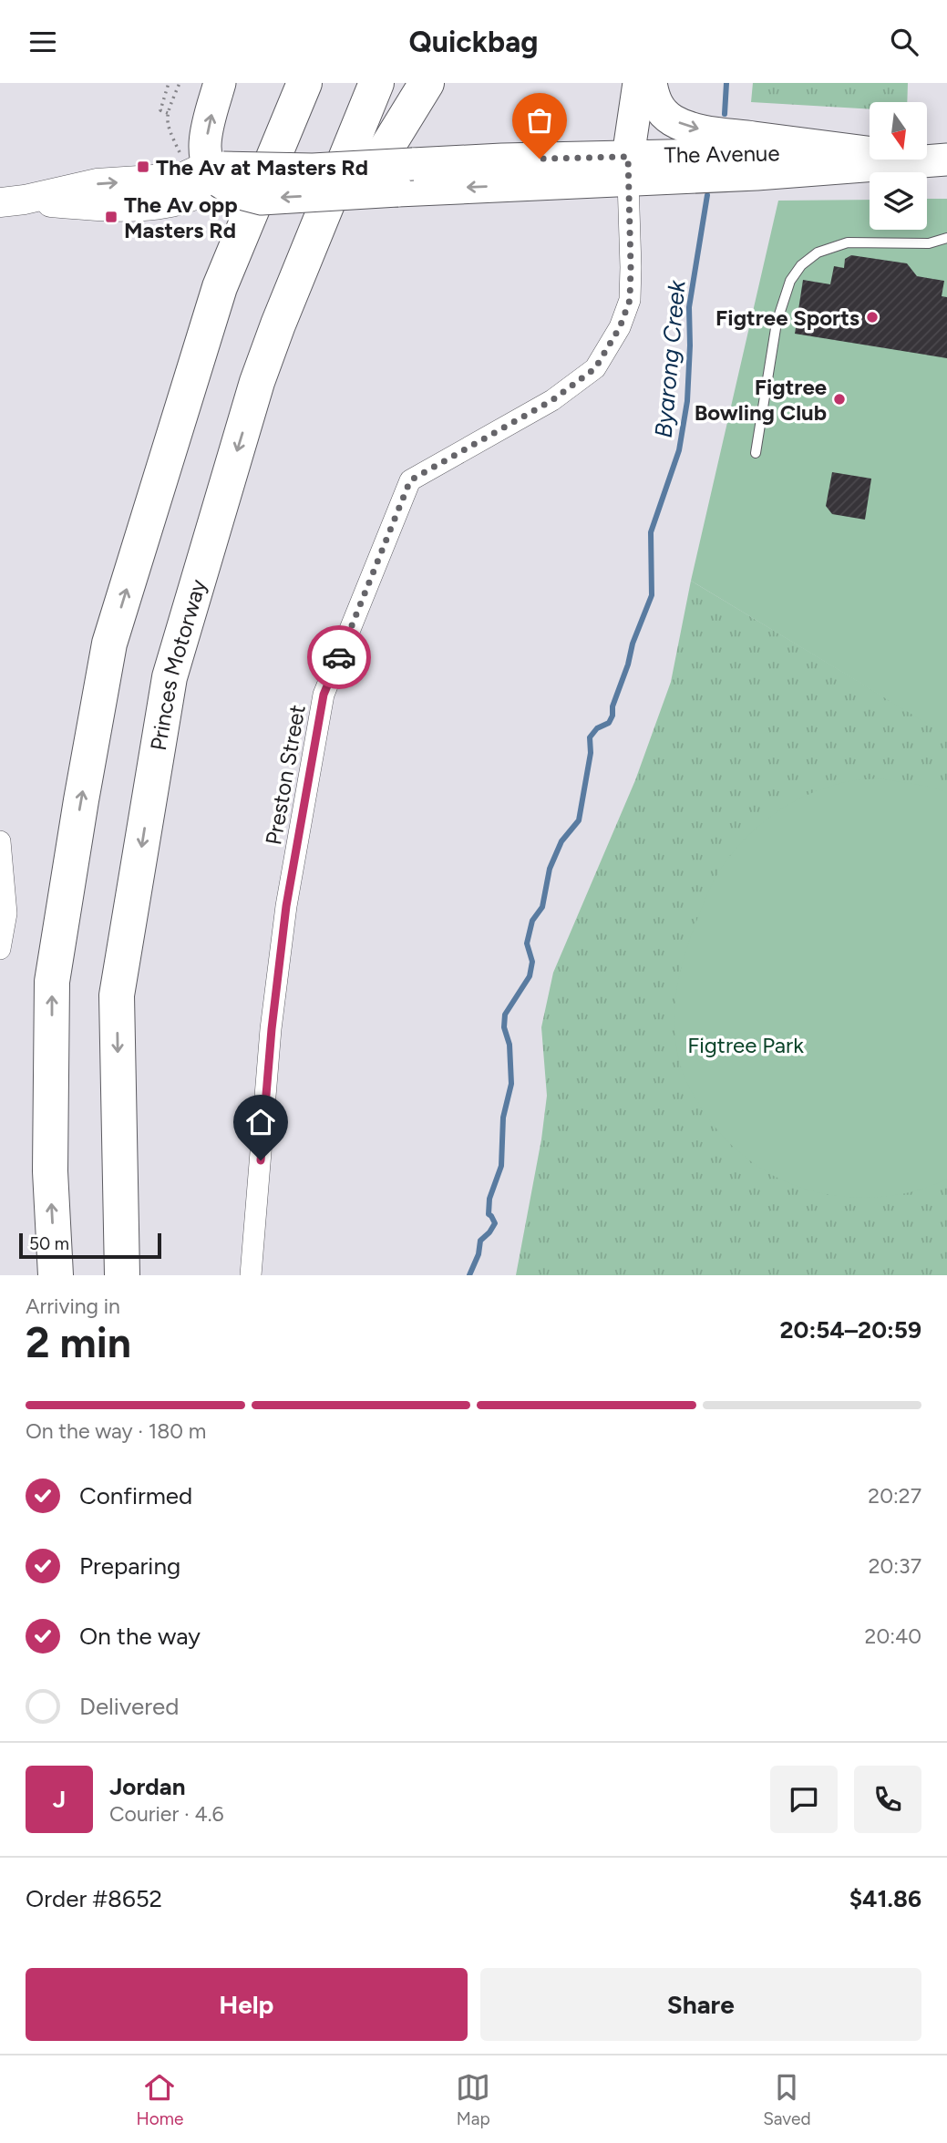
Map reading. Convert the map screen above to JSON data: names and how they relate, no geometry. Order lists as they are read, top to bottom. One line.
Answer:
{"streets":{"highway":["Princes Motorway"],"main road":["The Avenue"],"street":["Preston Street"]},"crossings":[["The Avenue","Preston Street"]],"water":["Byarong Creek"],"parks":["Figtree Park"],"places":{"transit":["The Av at Masters Rd","The Av opp Masters Rd"],"other":["Figtree Sports","Figtree Bowling Club"]},"scale_bar":"50 m","north":"bottom","page":{"header":"Quickbag","scale":"50 m","heading":["2 min","Arriving in","20:54–20:59"],"panel":["Jordan","Courier · 4.6","Order #8652","$41.86"],"bar":"On the way · 180 m","list":[["Confirmed","20:27"],["Preparing","20:37"],["On the way","20:40"],"Delivered"],"round":"J","buttons":["Help","Share"],"tabs":["Home","Map","Saved"]}}
